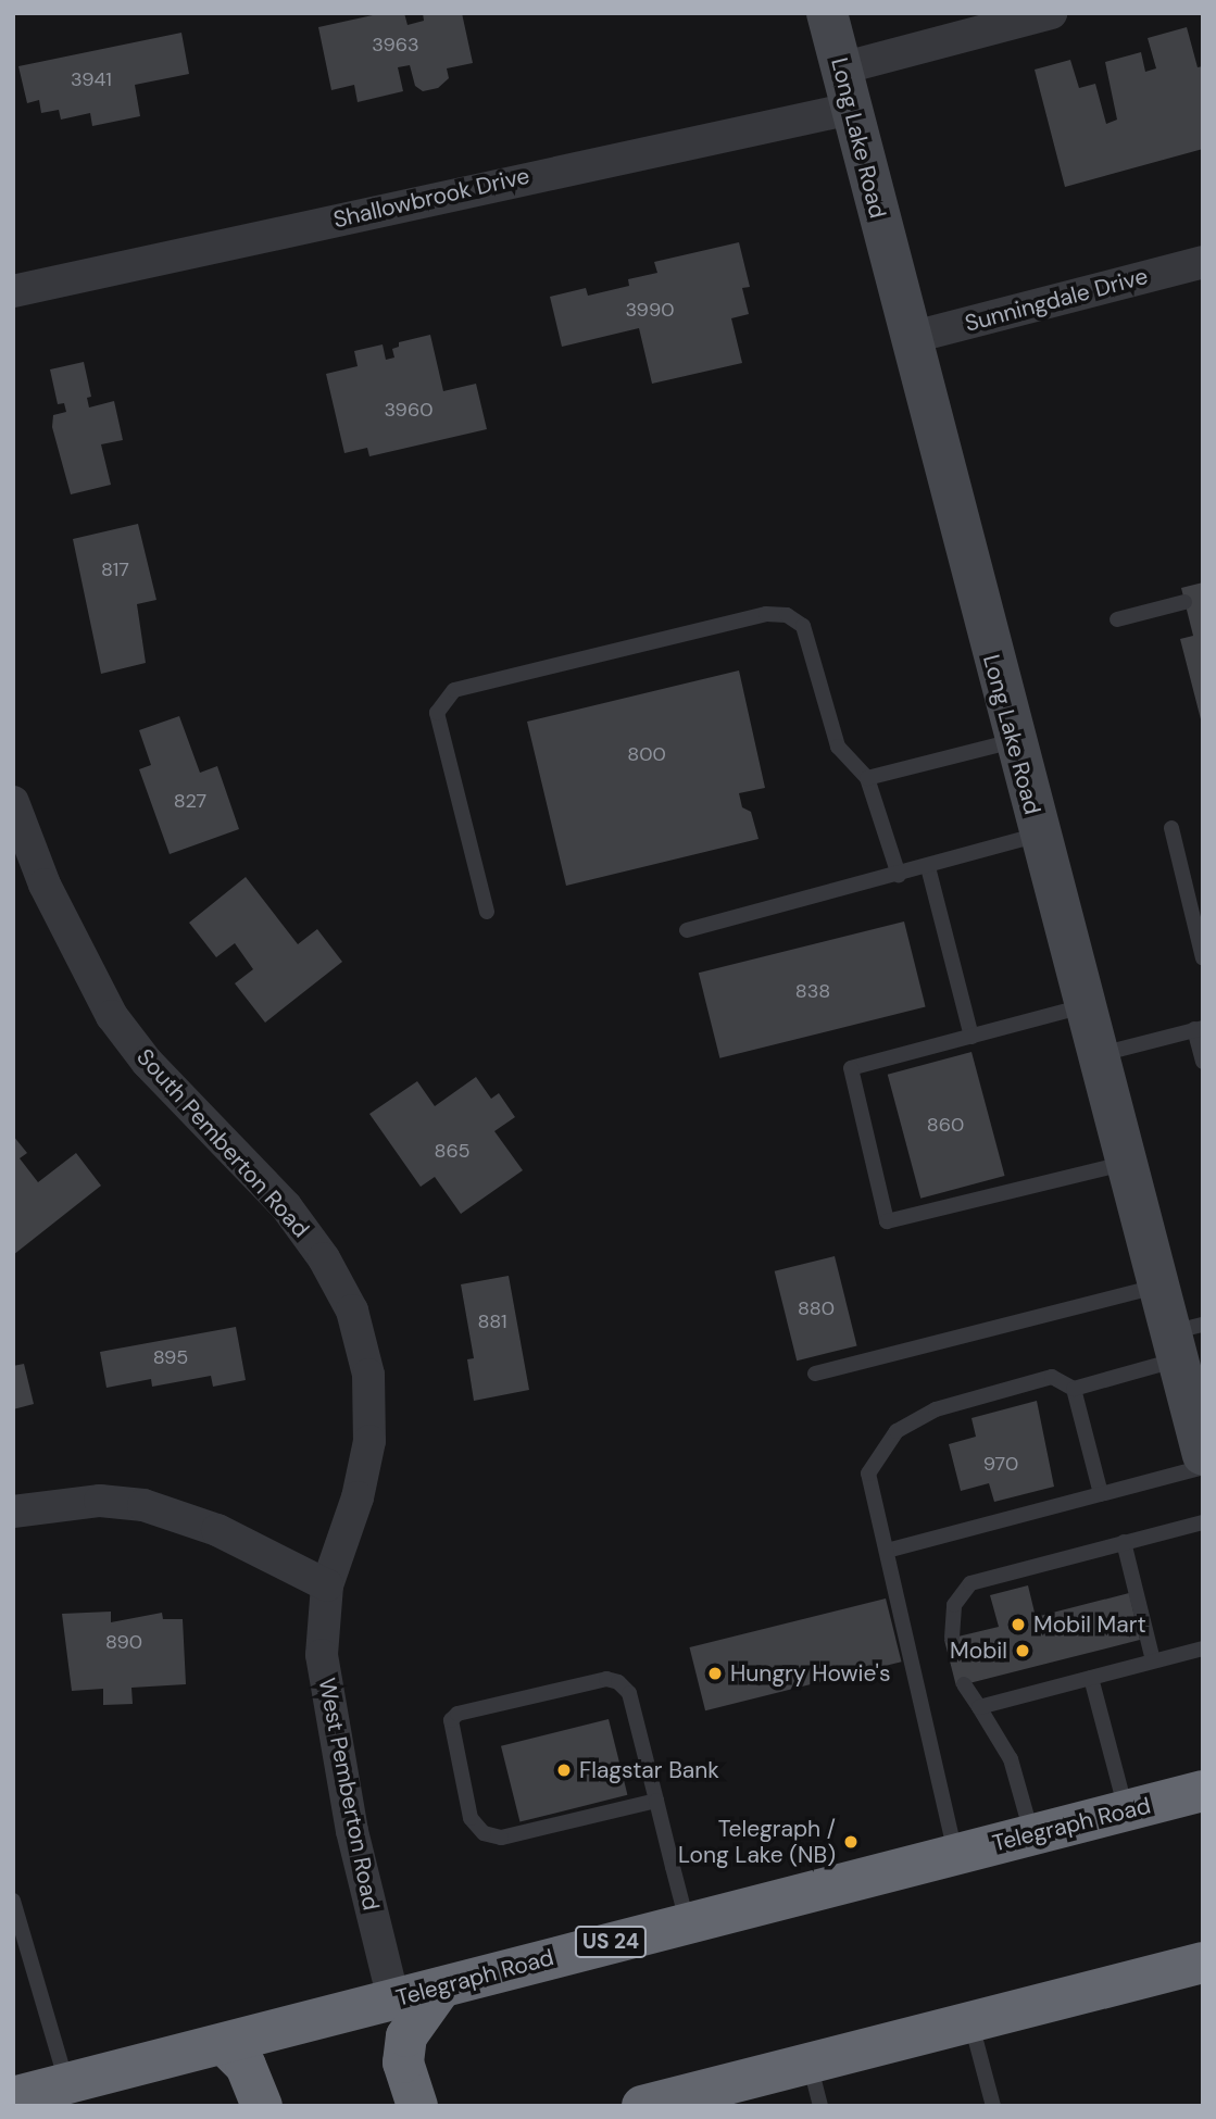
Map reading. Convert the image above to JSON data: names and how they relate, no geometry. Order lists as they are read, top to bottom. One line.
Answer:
{"streets":{"highway":["Telegraph Road","US 24"],"main road":["Long Lake Road"],"street":["Shallowbrook Drive","Sunningdale Drive","South Pemberton Road","West Pemberton Road"]},"crossings":[["Long Lake Road","Shallowbrook Drive"],["Long Lake Road","Sunningdale Drive"],["South Pemberton Road","West Pemberton Road"],["West Pemberton Road","Telegraph Road"]],"places":["Mobil Mart","Mobil","Hungry Howie's","Flagstar Bank","Telegraph / Long Lake (NB)"],"house_numbers":["3963","3941","3990","3960","817","800","827","838","860","865","880","881","895","970","890"]}
